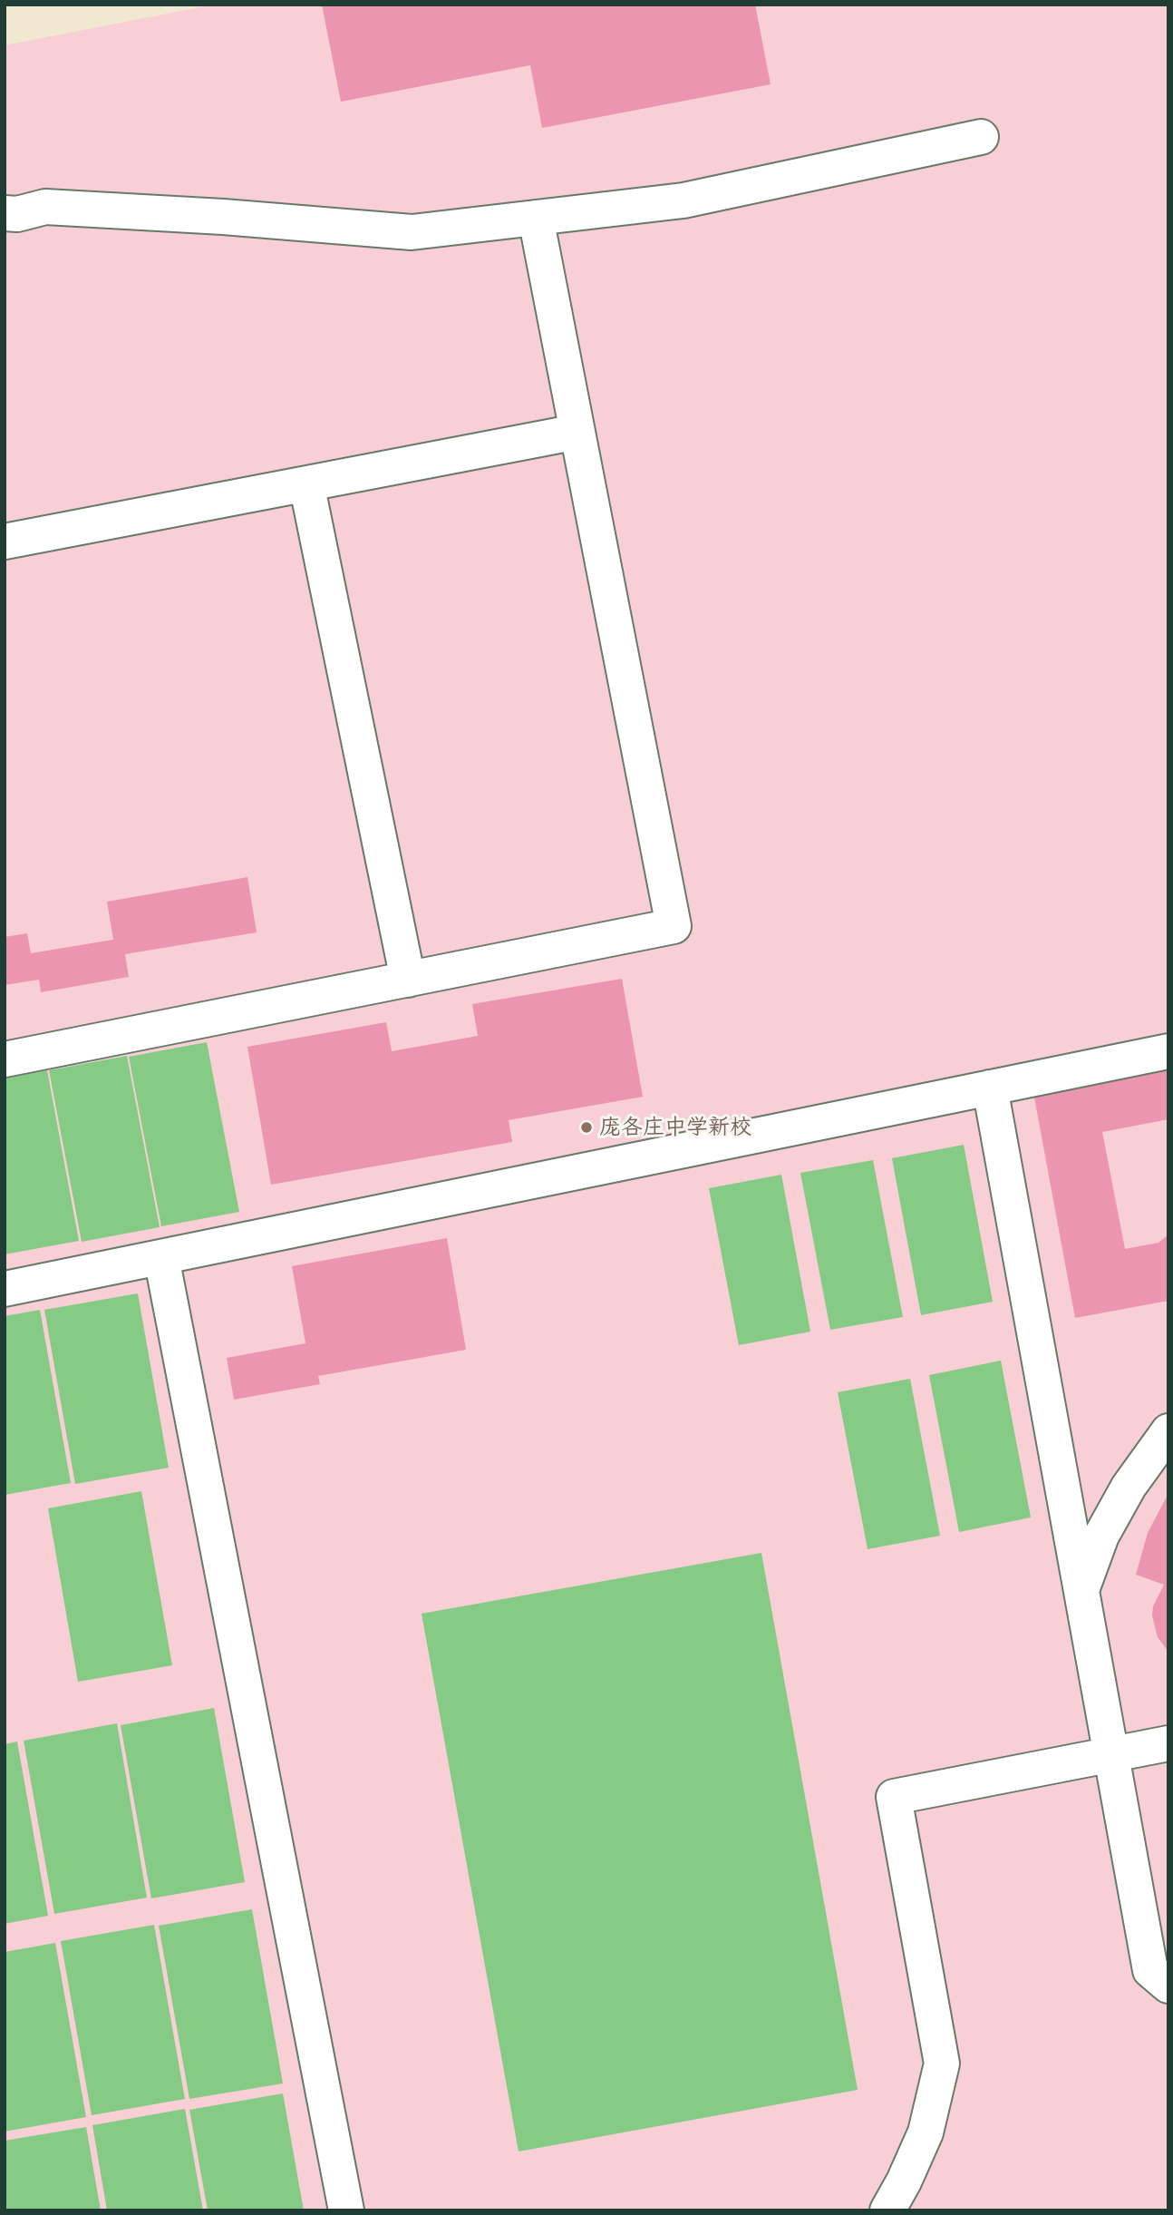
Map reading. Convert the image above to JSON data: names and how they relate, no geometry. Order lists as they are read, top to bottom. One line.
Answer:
{"places":["庞各庄中学新校"]}
